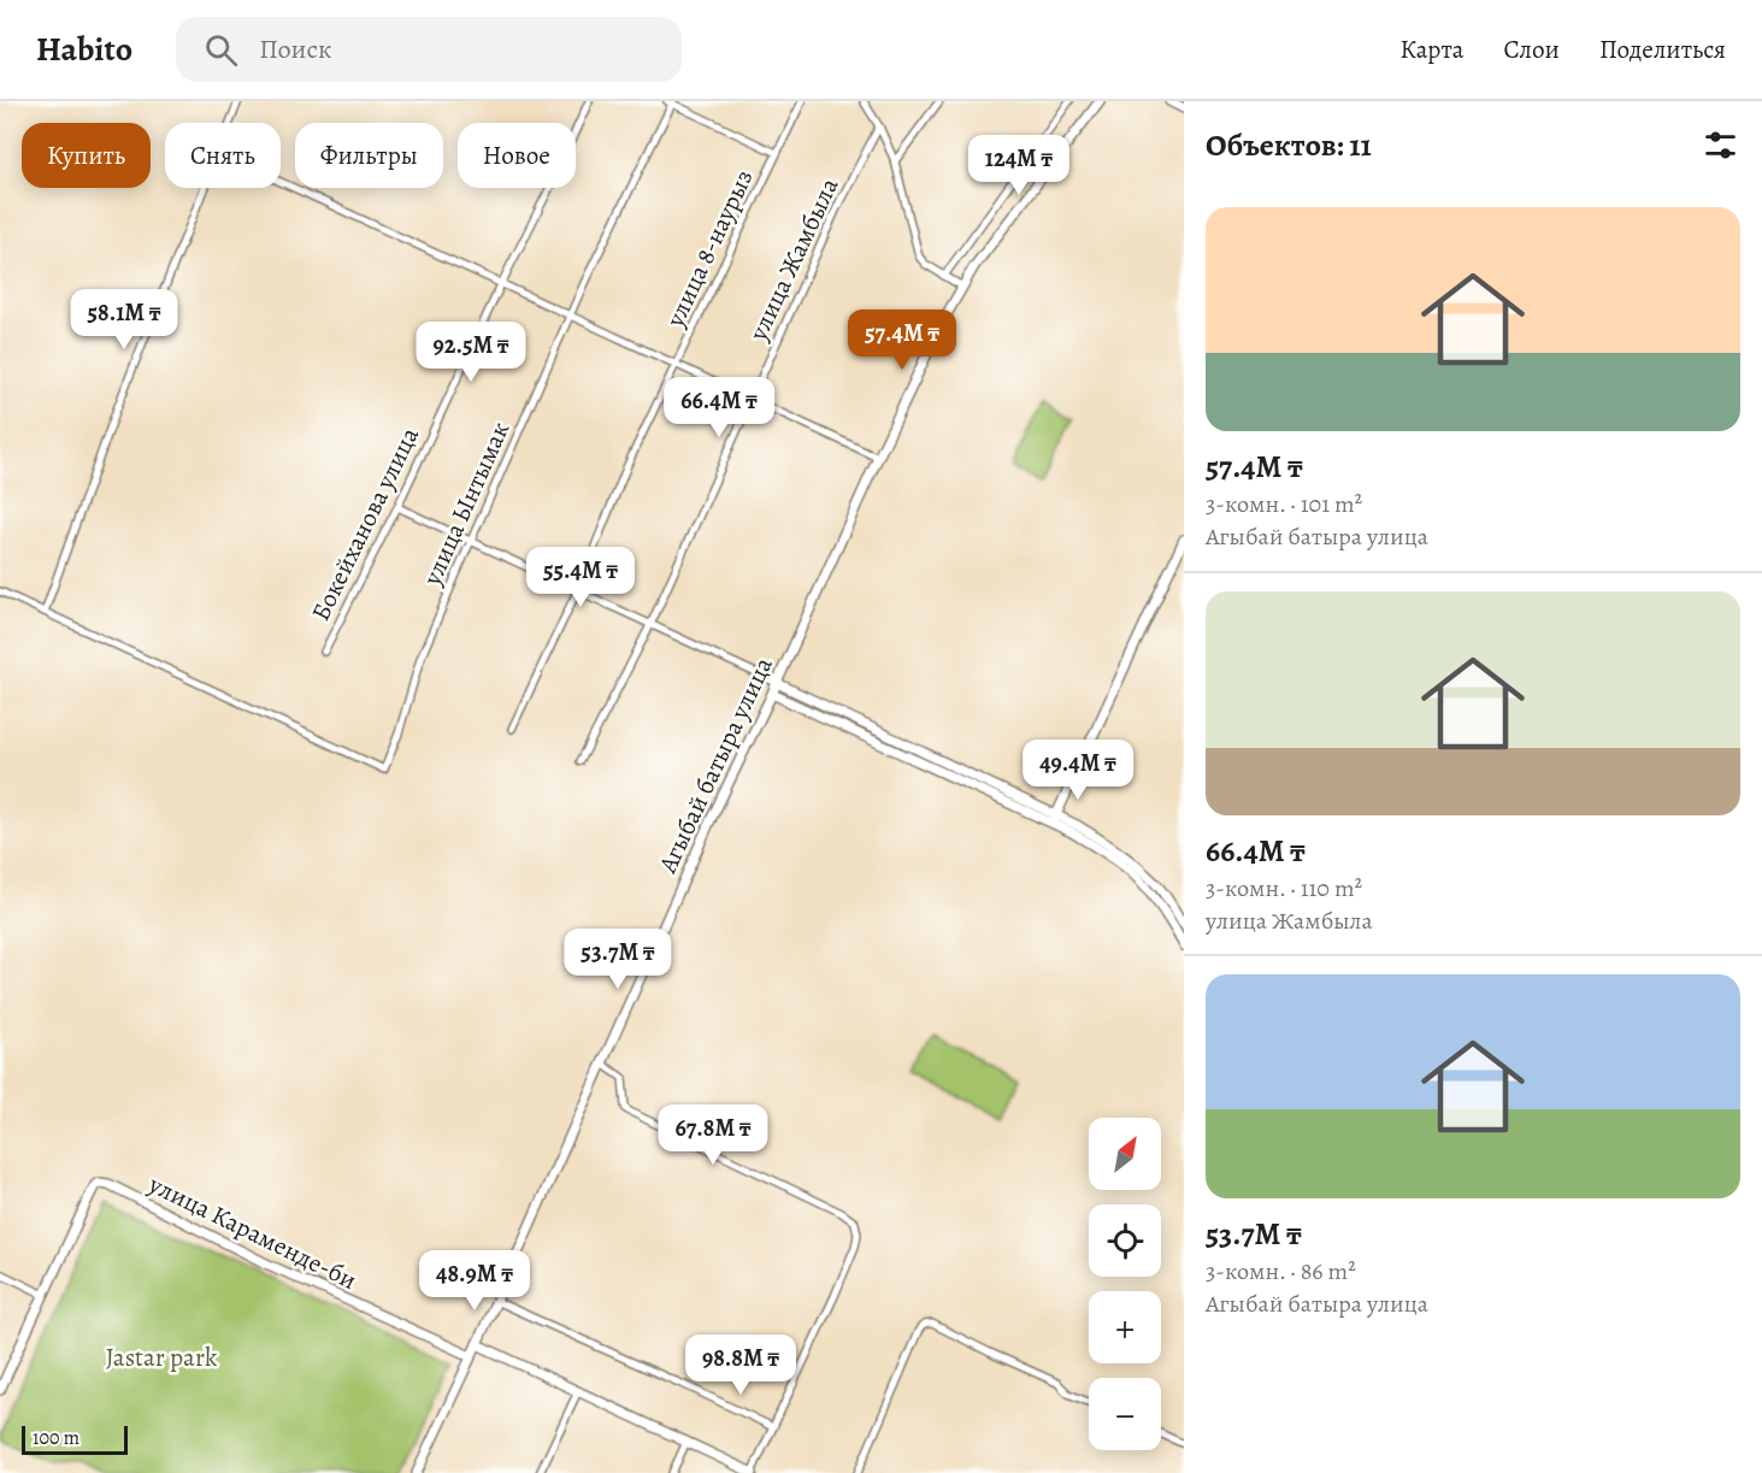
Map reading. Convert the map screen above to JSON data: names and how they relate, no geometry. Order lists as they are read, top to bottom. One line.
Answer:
{"streets":{"main road":["Агыбай батыра улица","улица Караменде-би"],"street":["улица 8-наурыз","улица Жамбыла","улица Ынтымак","Бокейханова улица"]},"crossings":[["Агыбай батыра улица","улица Караменде-би"]],"parks":["Jastar park"],"scale_bar":"100 m","north":"top right","page":{"header":"Habito","search":"Поиск","nav":["Карта","Слои","Поделиться"],"heading":"Объектов: 11","chip":["Купить","Снять","Фильтры","Новое"],"price":["124M ₸","58.1M ₸","57.4M ₸","92.5M ₸","66.4M ₸","55.4M ₸","49.4M ₸","53.7M ₸","67.8M ₸","48.9M ₸","98.8M ₸"],"list":[{"name":"57.4M ₸","note":"3-комн. · 101 m² · Агыбай батыра улица"},{"name":"66.4M ₸","note":"3-комн. · 110 m² · улица Жамбыла"},{"name":"53.7M ₸","note":"3-комн. · 86 m² · Агыбай батыра улица"}],"map_buttons":["+","−"],"scale":"100 m"}}
